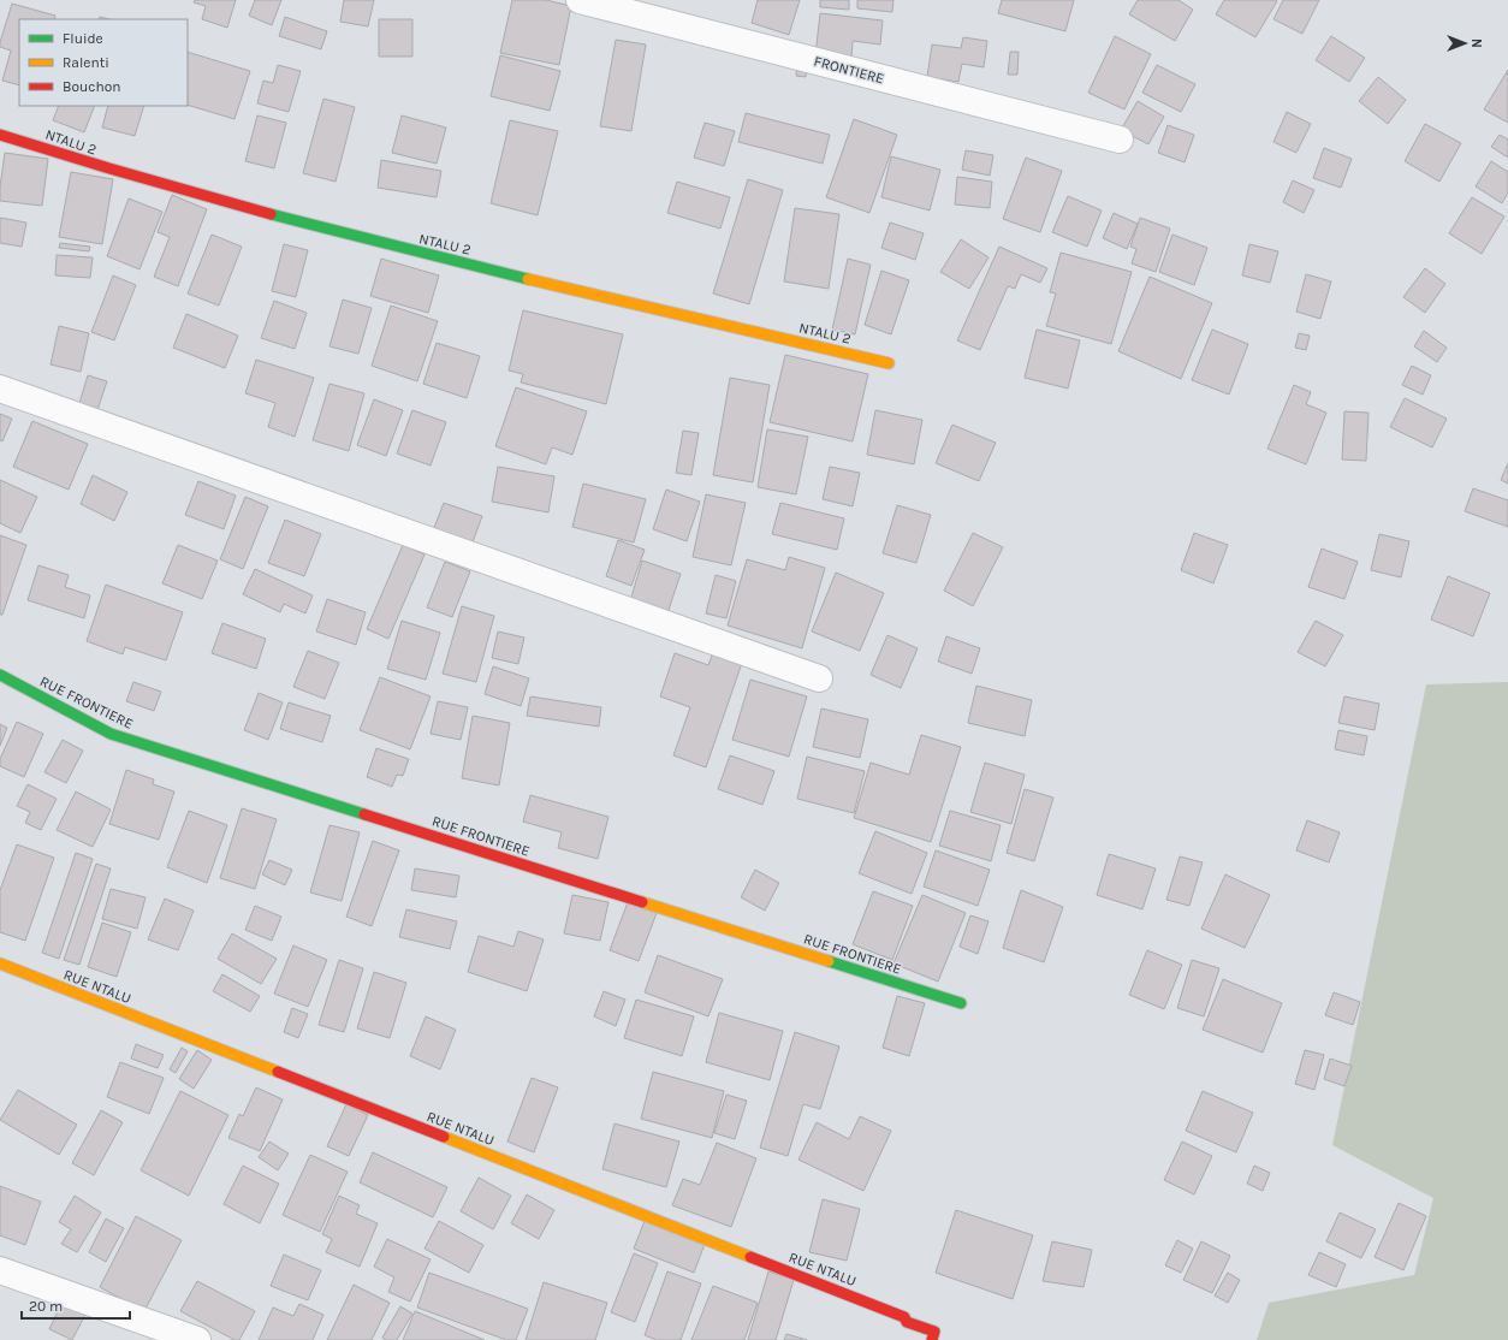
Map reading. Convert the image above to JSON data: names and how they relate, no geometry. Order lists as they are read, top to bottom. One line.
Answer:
{"streets":{"street":["FRONTIERE","NTALU 2","RUE FRONTIERE","RUE NTALU"]},"legend":["Fluide","Ralenti","Bouchon"],"scale_bar":"20 m","north":"right"}
